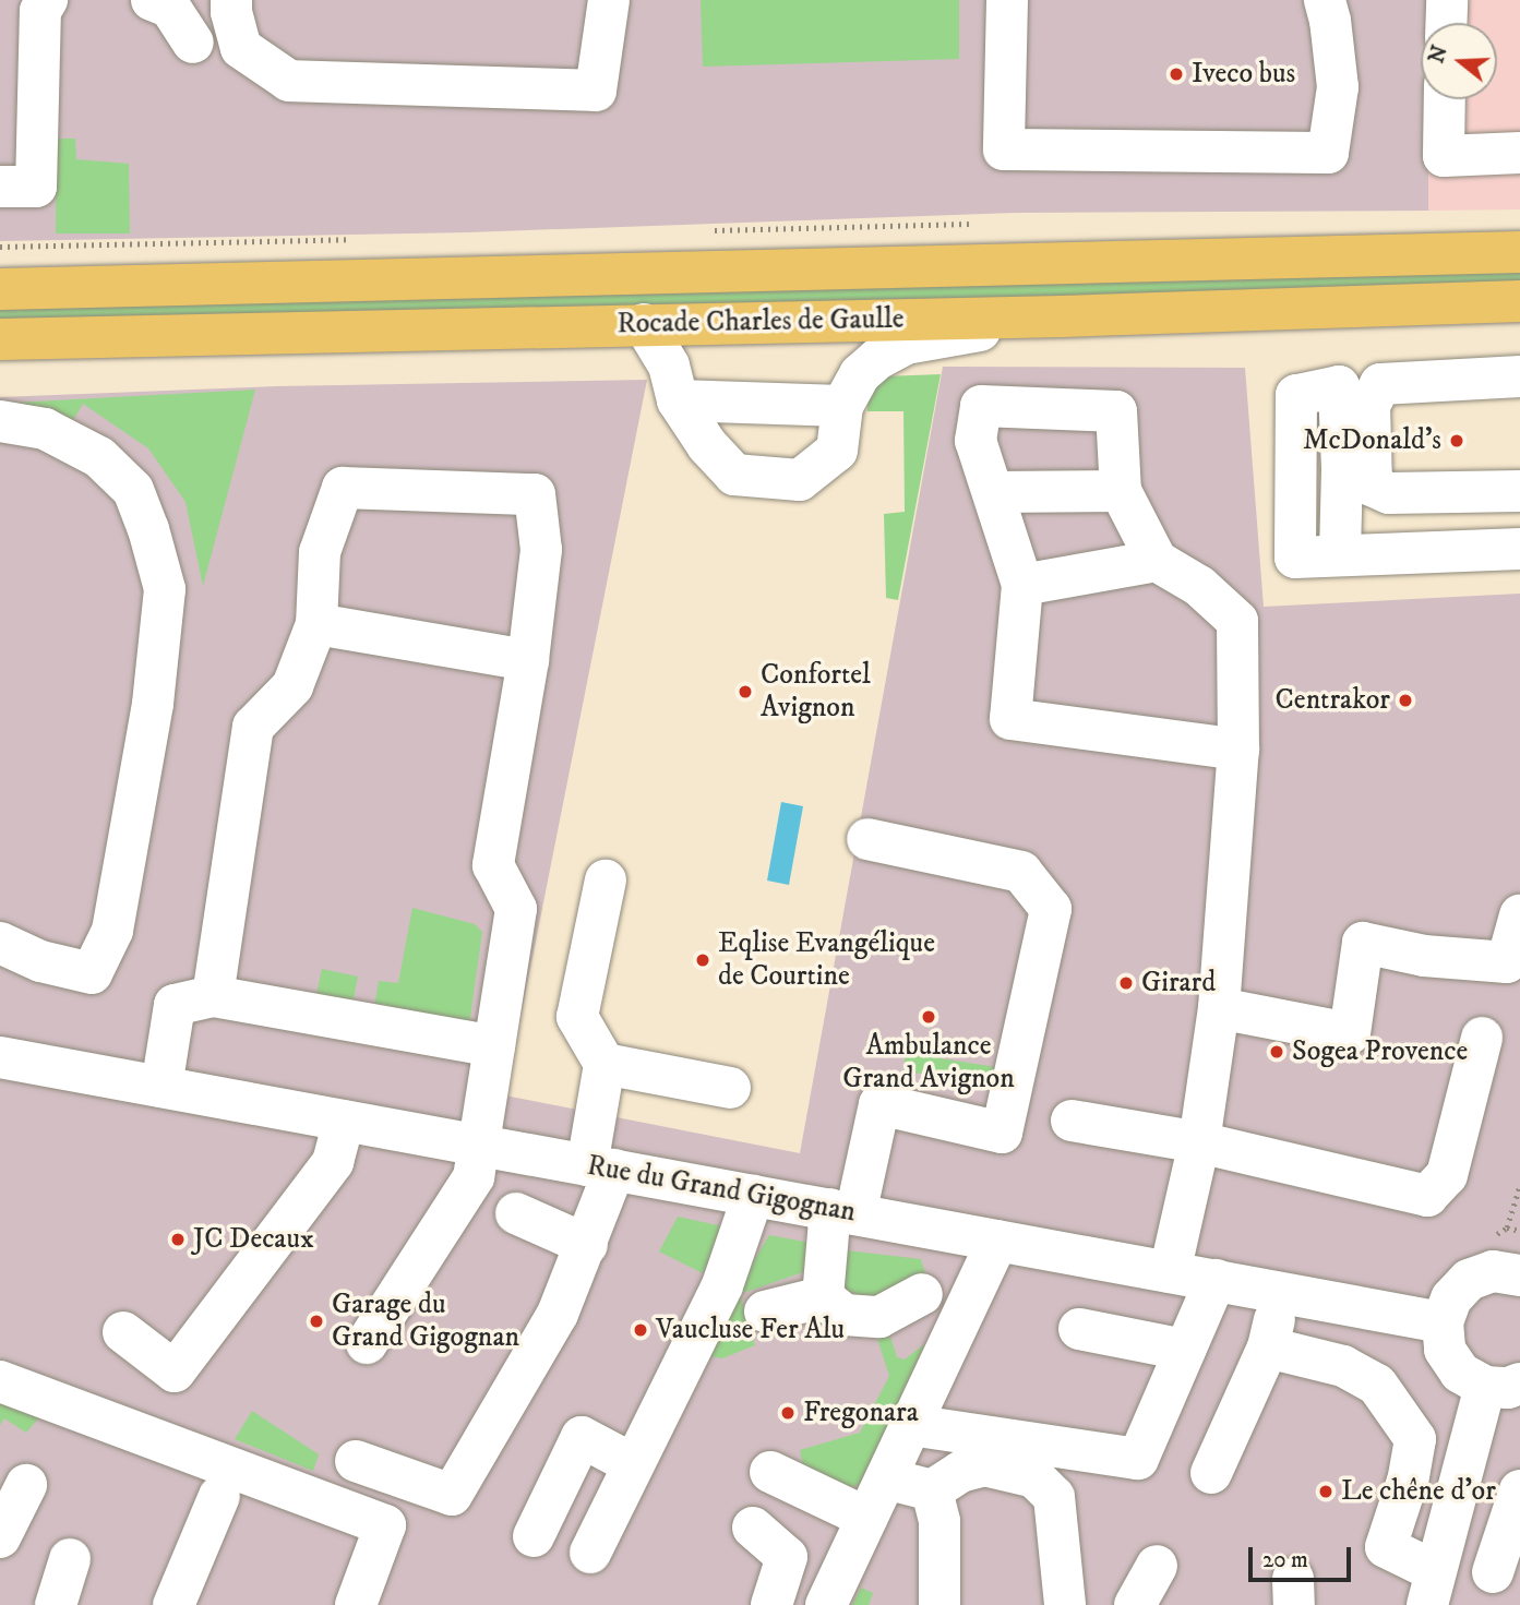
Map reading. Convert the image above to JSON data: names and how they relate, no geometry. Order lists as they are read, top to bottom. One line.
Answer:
{"streets":{"main road":["Rocade Charles de Gaulle"],"street":["Rue du Grand Gigognan"]},"places":["Iveco bus","McDonald's","Confortel Avignon","Centrakor","Eqlise Evangélique de Courtine","Girard","Ambulance Grand Avignon","Sogea Provence","JC Decaux","Garage du Grand Gigognan","Vaucluse Fer Alu","Fregonara","Le chêne d'or"],"scale_bar":"20 m","north":"left"}
